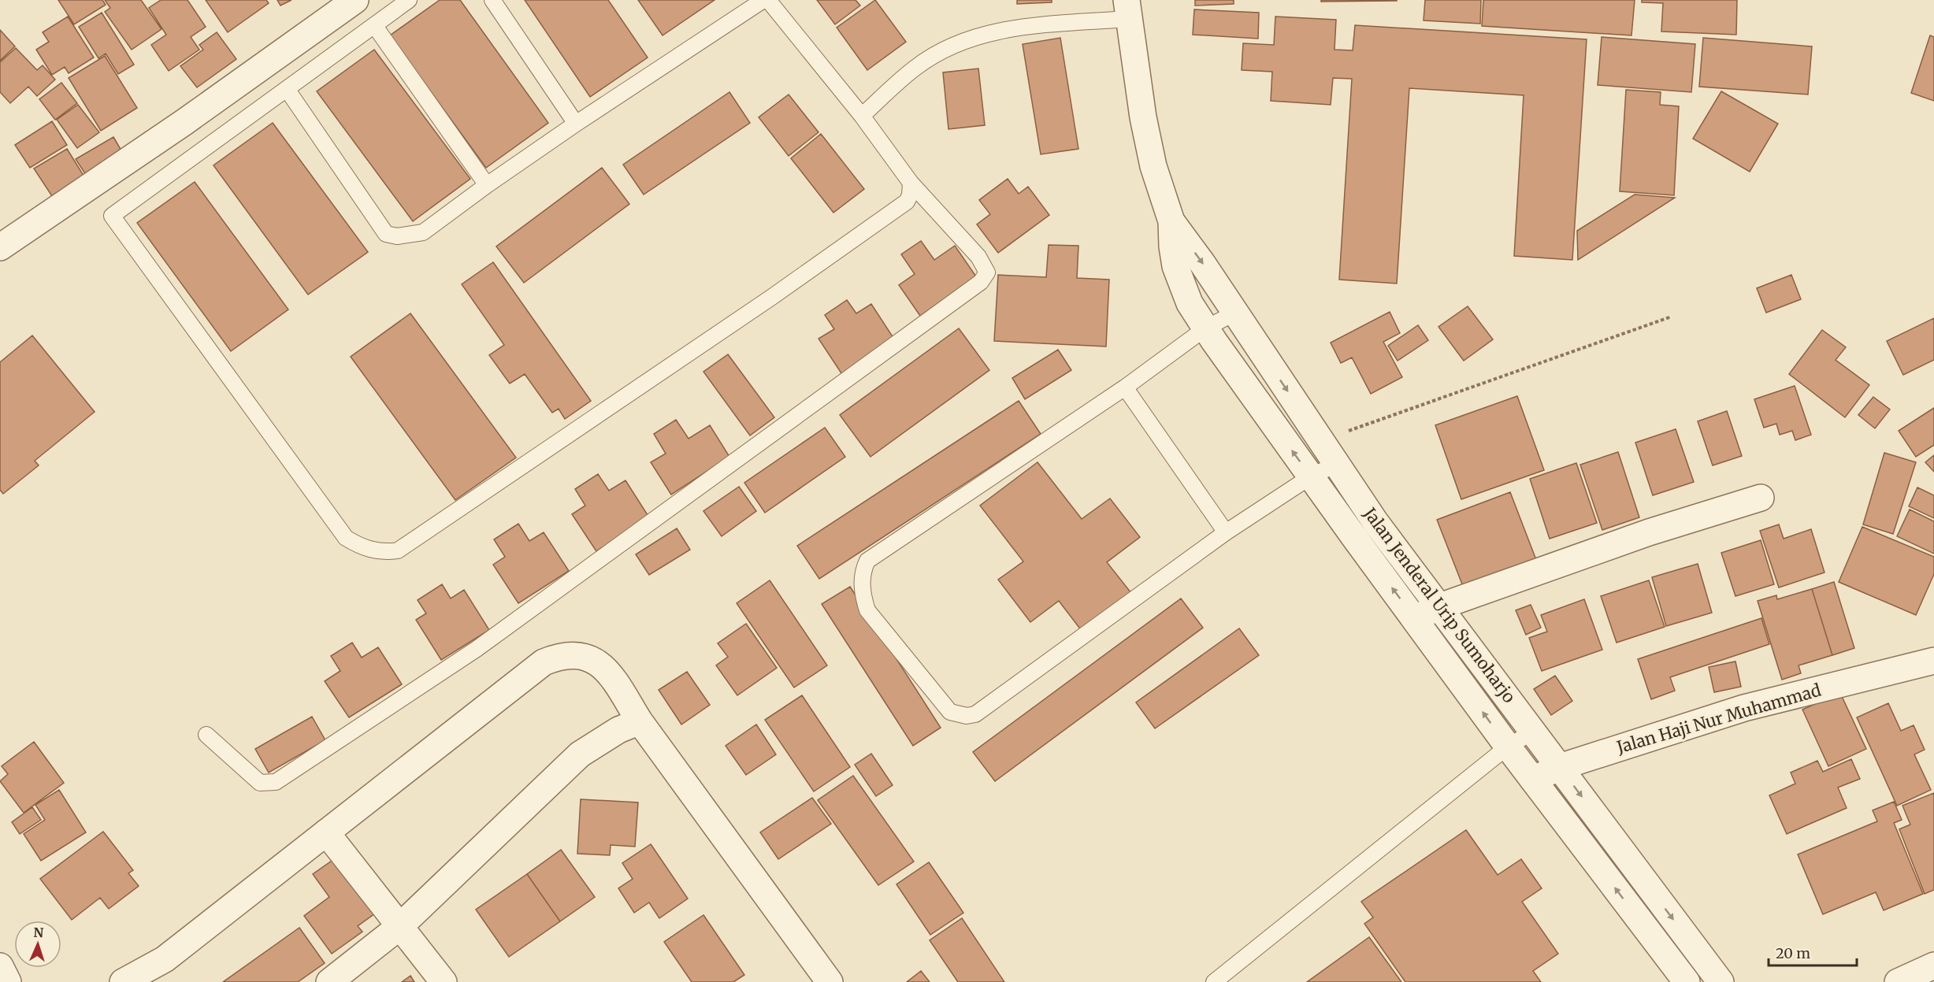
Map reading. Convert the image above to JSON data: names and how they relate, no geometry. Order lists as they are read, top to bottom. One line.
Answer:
{"streets":{"street":["Jalan Jenderal Urip Sumoharjo","Jalan Haji Nur Muhammad"]},"crossings":[["Jalan Jenderal Urip Sumoharjo","Jalan Haji Nur Muhammad"]],"scale_bar":"20 m","north":"top"}
